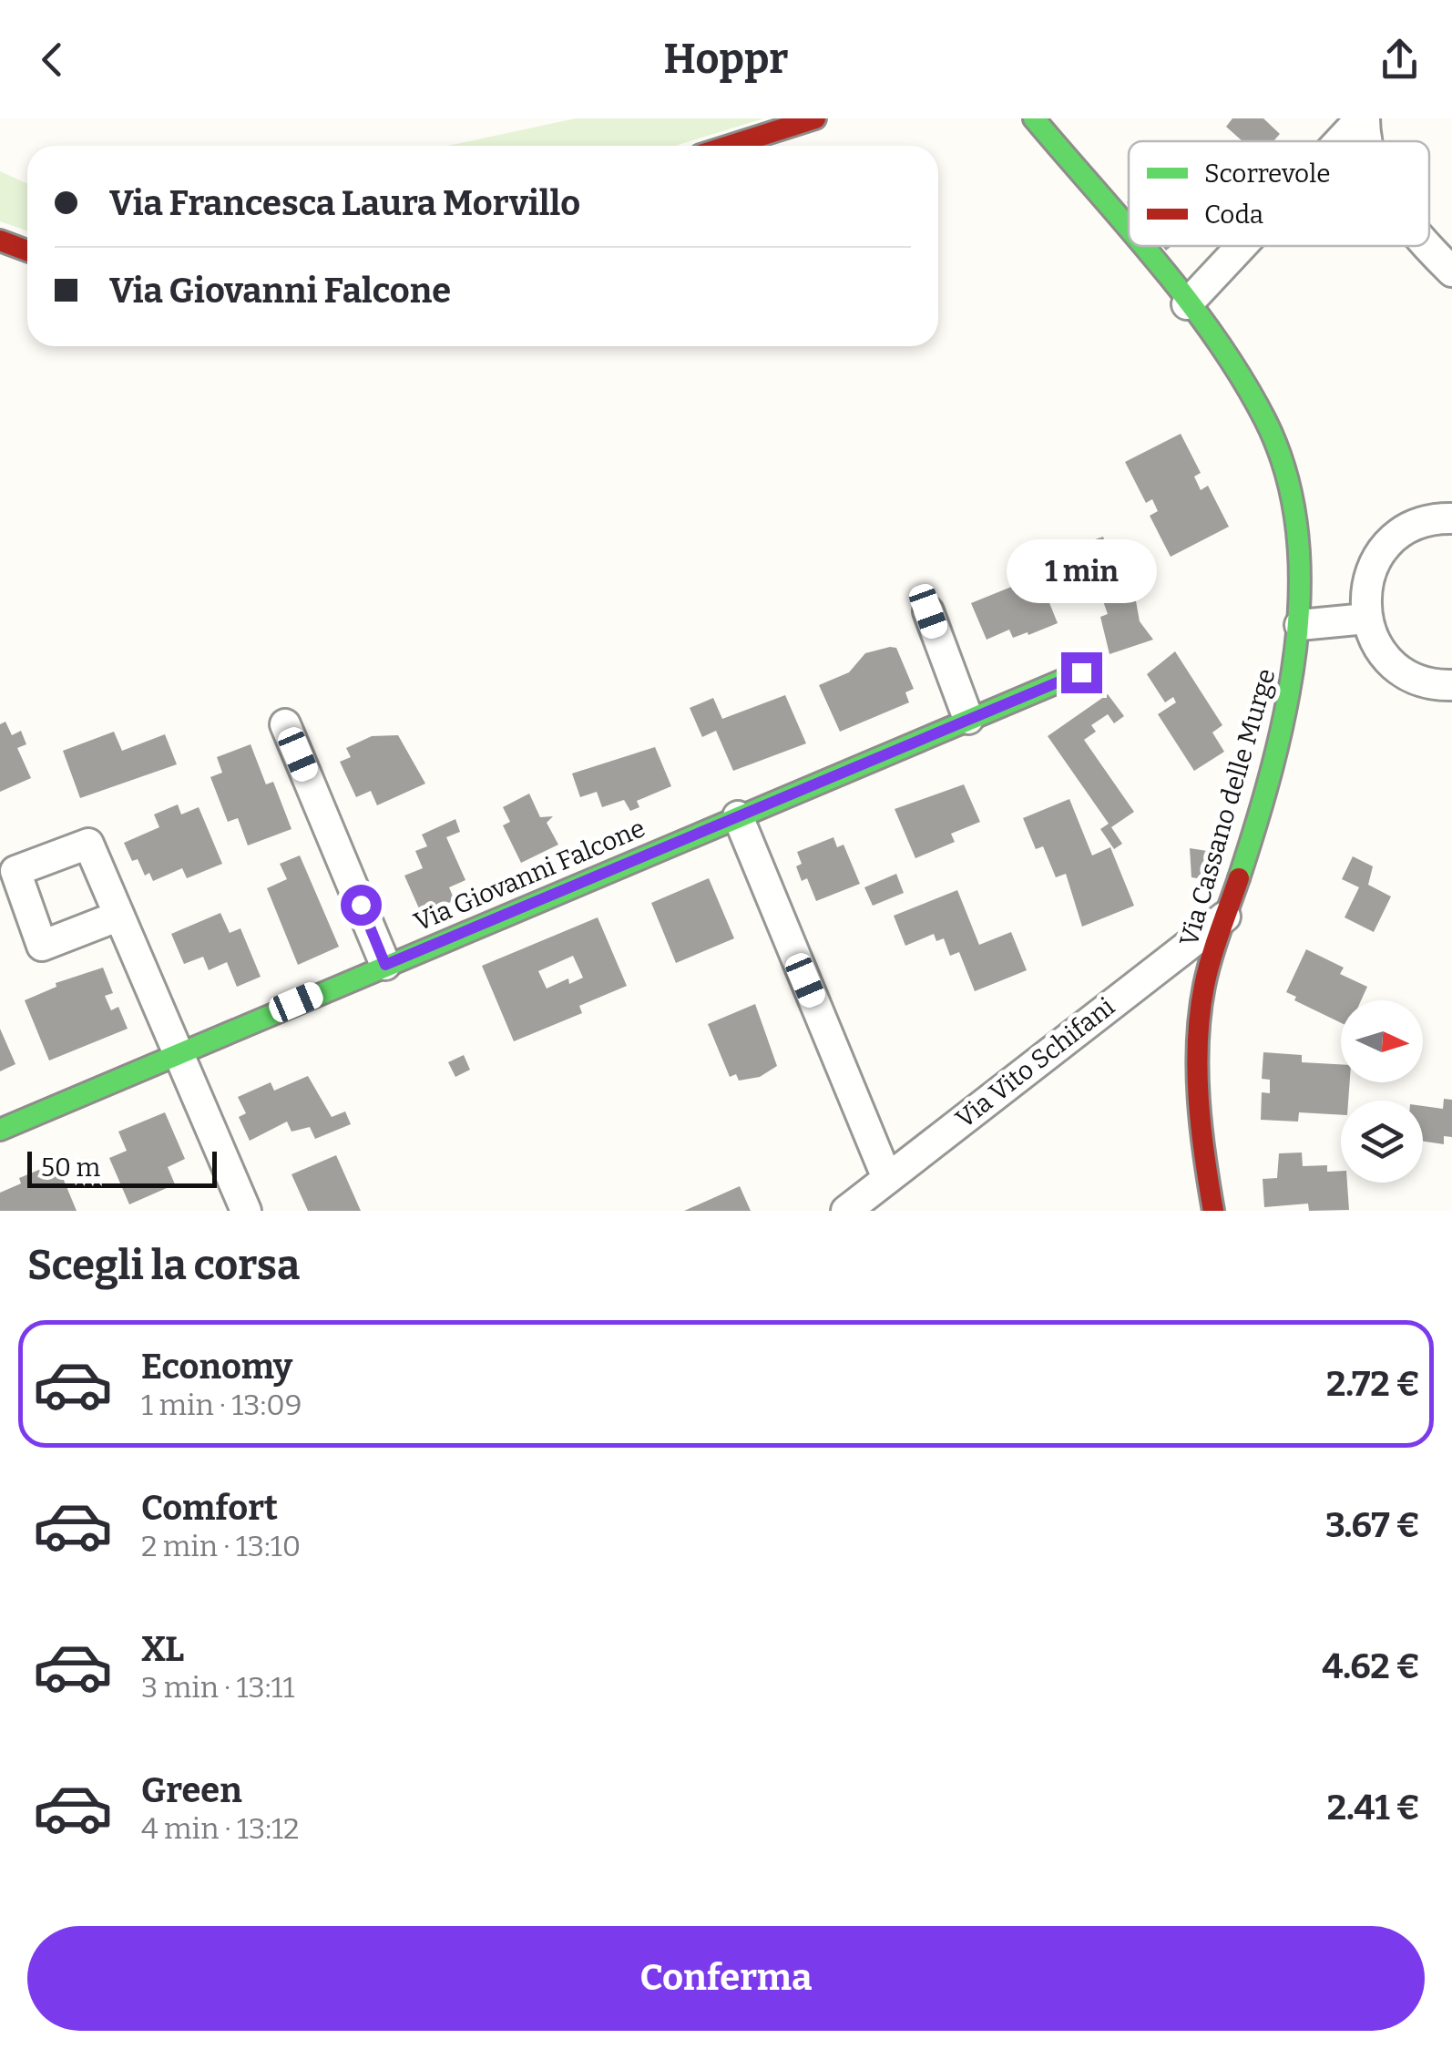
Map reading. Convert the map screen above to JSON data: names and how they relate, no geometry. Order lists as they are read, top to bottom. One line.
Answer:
{"streets":{"street":["Via Cassano delle Murge","Via Giovanni Falcone","Via Vito Schifani"]},"crossings":[["Via Cassano delle Murge","Via Vito Schifani"]],"legend":["Scorrevole","Coda"],"scale_bar":"50 m","north":"right","page":{"header":"Hoppr","banner":["Via Francesca Laura Morvillo","Via Giovanni Falcone"],"bubble":"1 min","scale":"50 m","heading":"Scegli la corsa","list":[{"name":"Economy","note":"1 min · 13:09","value":"2.72 €"},{"name":"Comfort","note":"2 min · 13:10","value":"3.67 €"},{"name":"XL","note":"3 min · 13:11","value":"4.62 €"},{"name":"Green","note":"4 min · 13:12","value":"2.41 €"}],"buttons":"Conferma"}}
